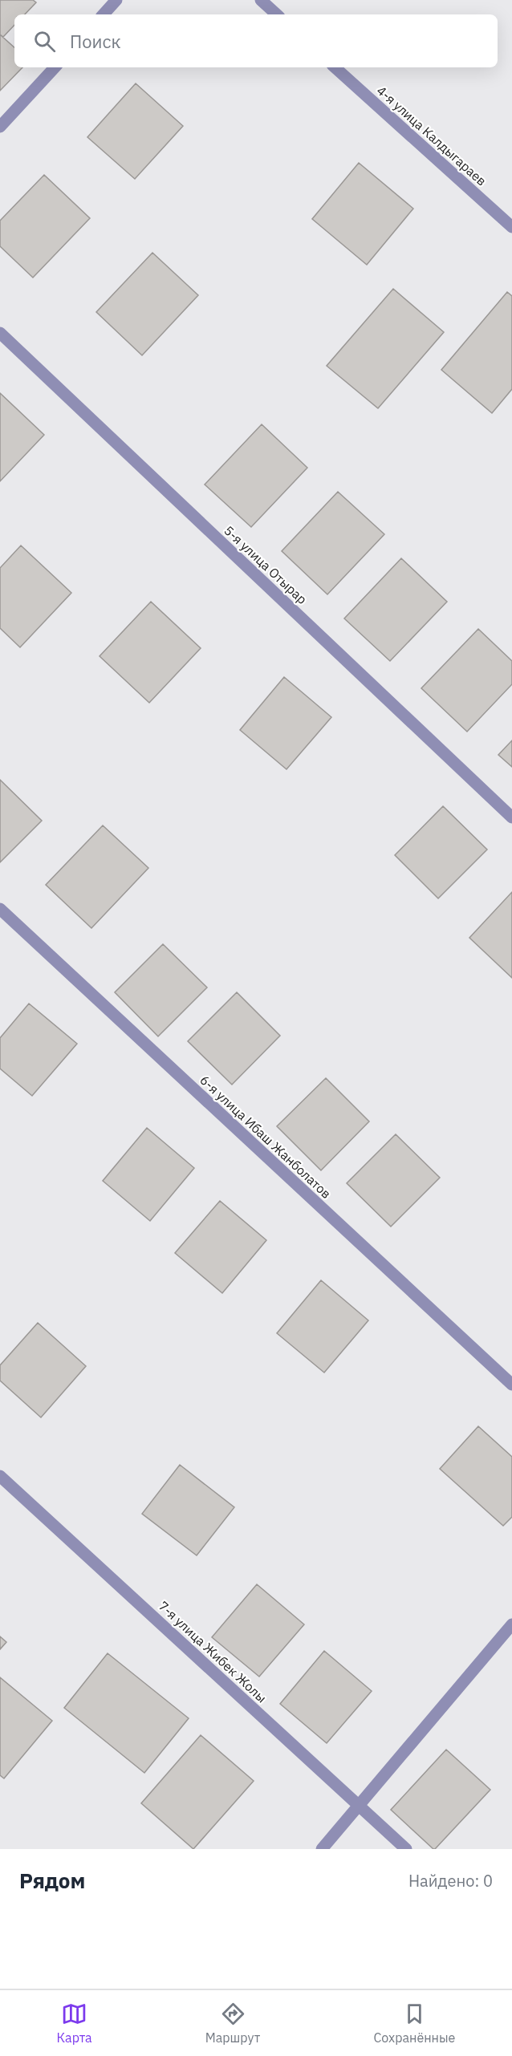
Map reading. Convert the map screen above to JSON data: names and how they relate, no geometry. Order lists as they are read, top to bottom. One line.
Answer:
{"streets":{"street":["4-я улица Калдыгараев","5-я улица Отырар","6-я улица Ибаш Жанболатов","7-я улица Жибек Жолы"]},"page":{"search":"Поиск","heading":["Рядом","Найдено: 0"],"nav":["Карта","Маршрут","Сохранённые"]}}
